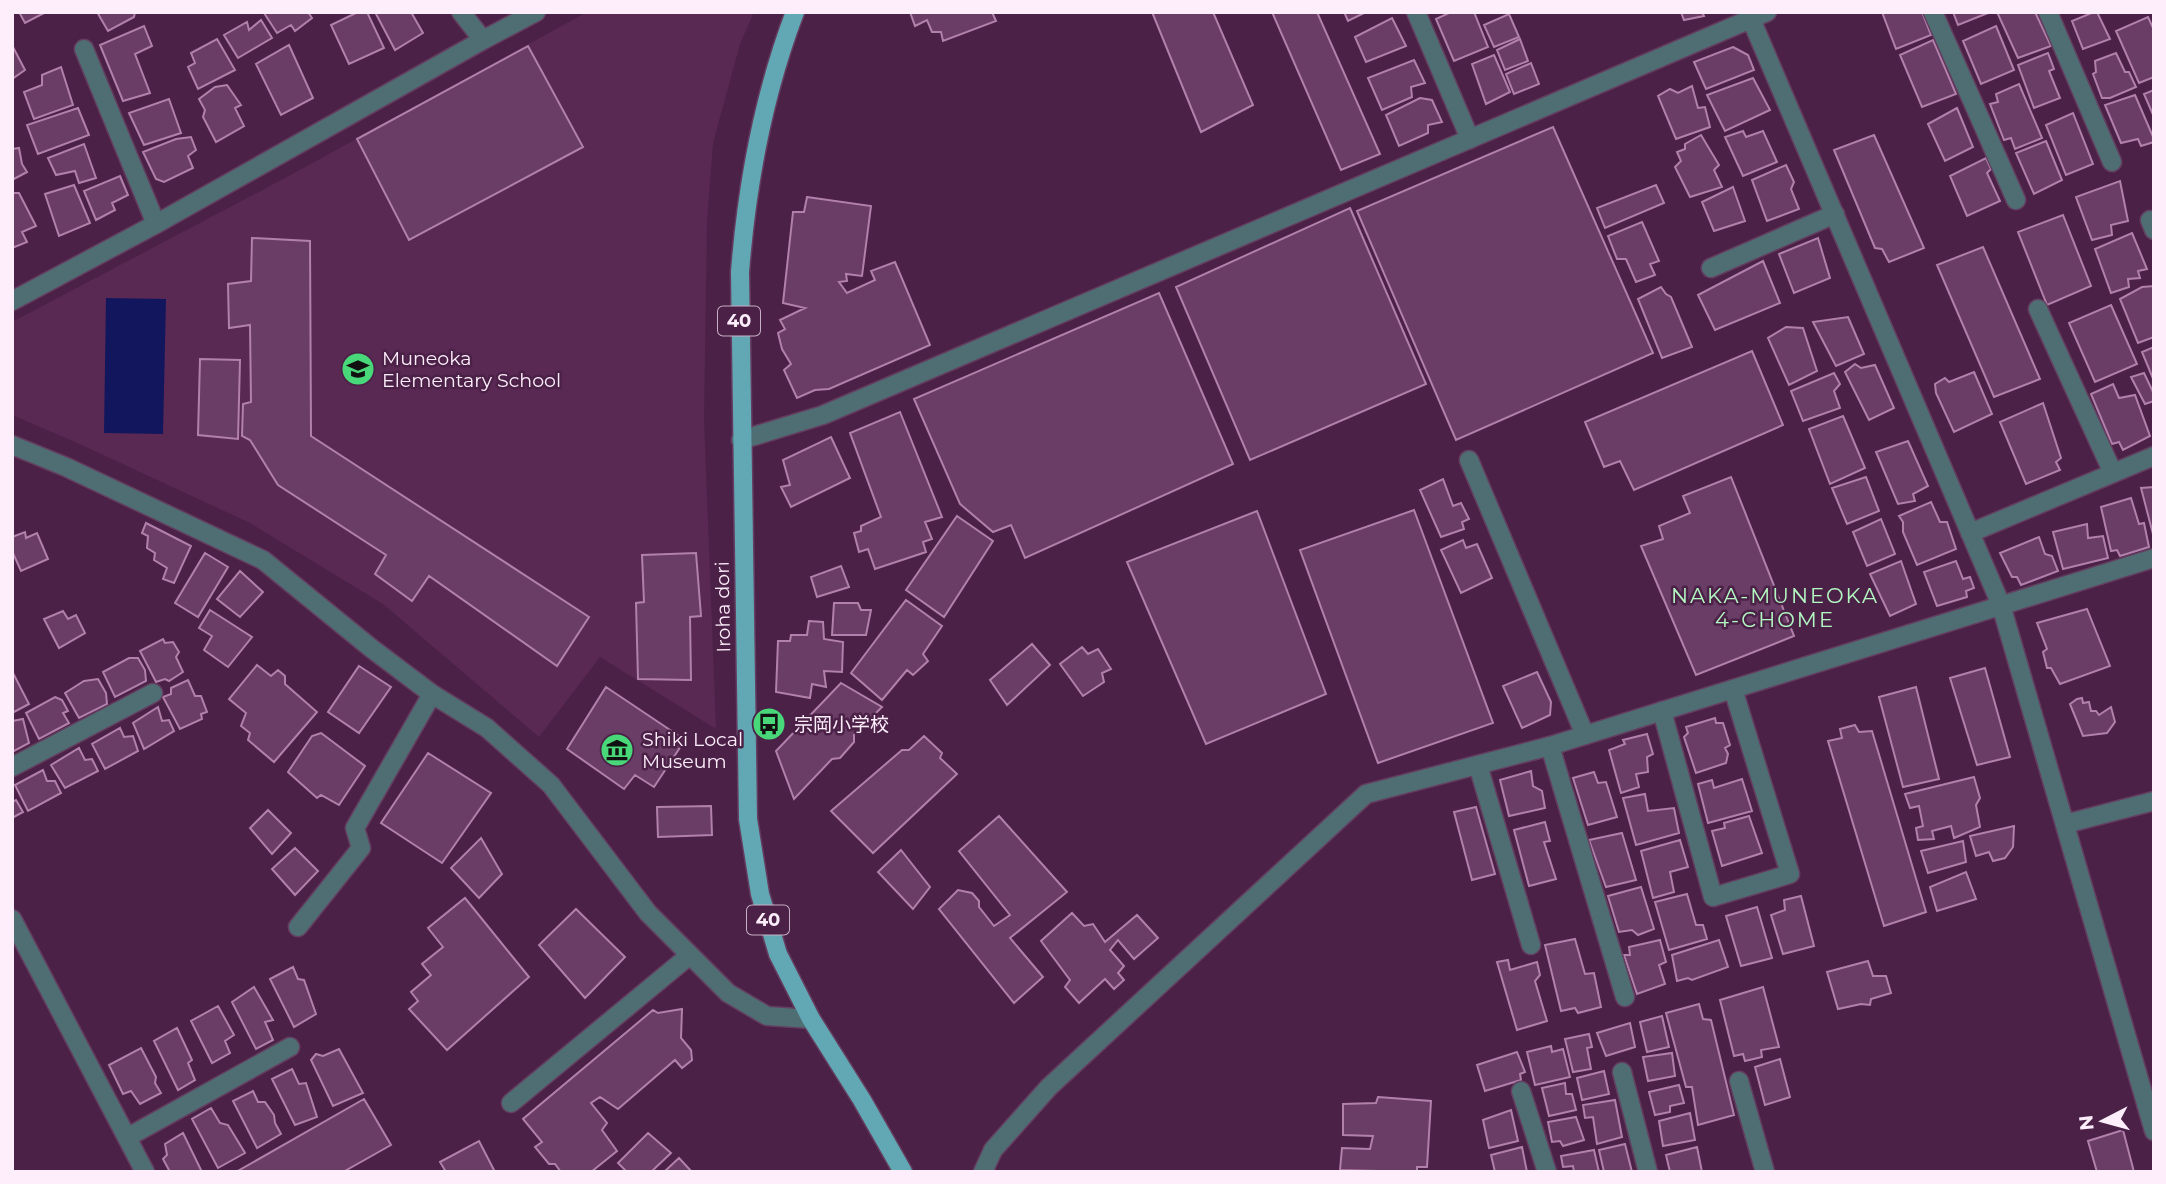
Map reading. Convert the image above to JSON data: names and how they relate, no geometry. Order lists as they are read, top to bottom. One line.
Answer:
{"streets":{"main road":["40","Iroha dori"]},"districts":["NAKA-MUNEOKA 4-CHOME"],"places":{"school or university":["Muneoka Elementary School"],"bus stop":["宗岡小学校"],"museum":["Shiki Local Museum"]},"north":"left"}
